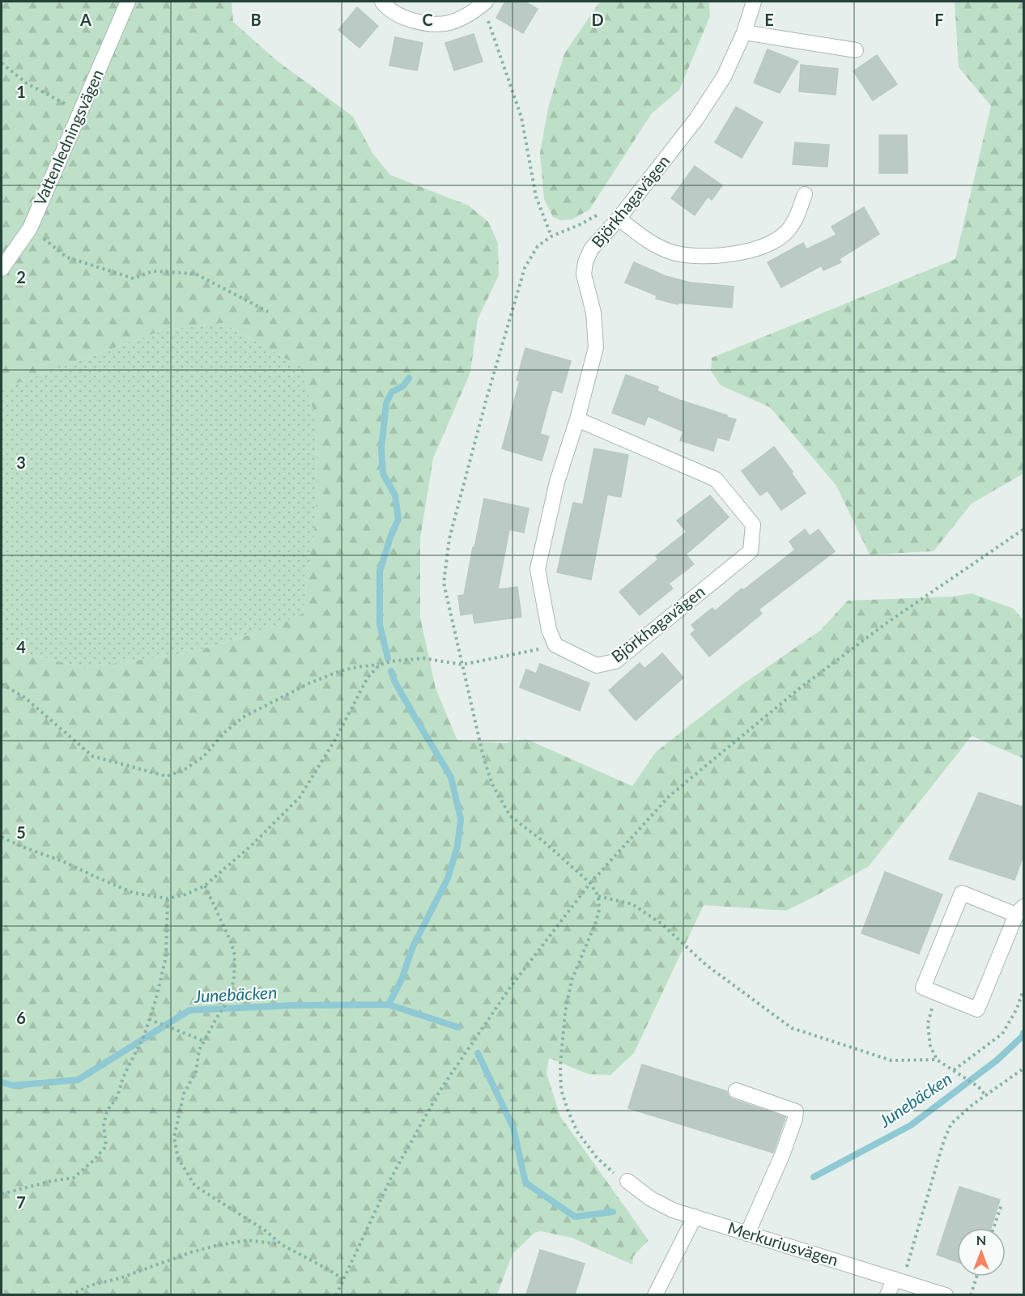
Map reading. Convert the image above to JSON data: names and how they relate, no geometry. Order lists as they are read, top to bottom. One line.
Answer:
{"streets":{"street":["Vattenledningsvägen","Björkhagavägen","Merkuriusvägen"]},"water":["Junebäcken"],"north":"top","grid":{"columns":["A","B","C","D","E","F"],"rows":["1","2","3","4","5","6","7"]}}
